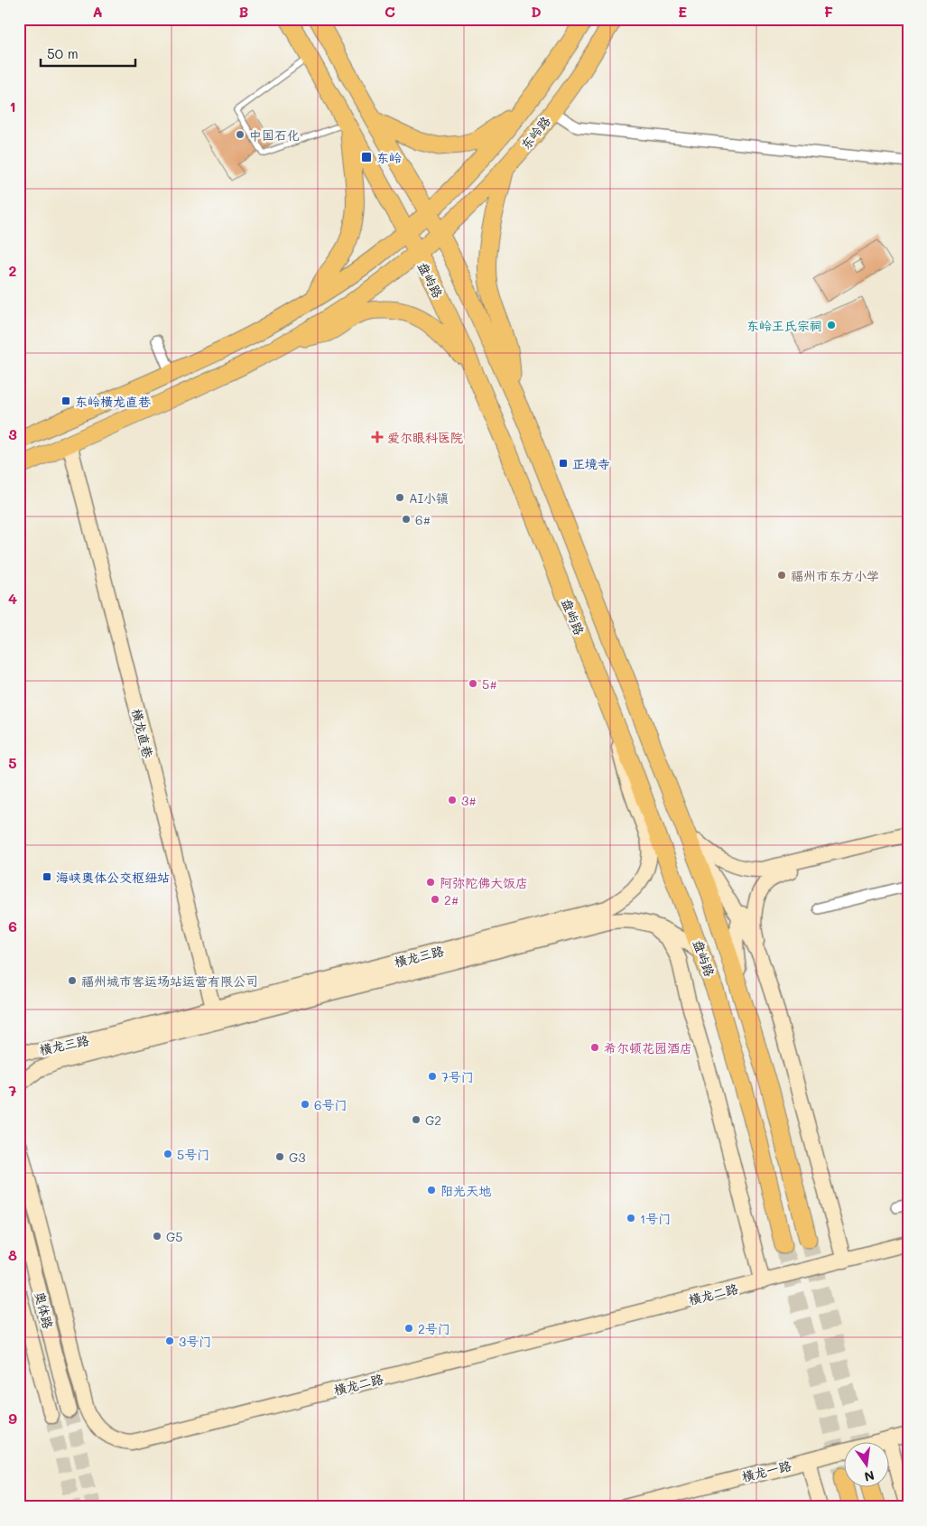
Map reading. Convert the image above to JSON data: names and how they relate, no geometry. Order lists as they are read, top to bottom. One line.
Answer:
{"streets":{"main road":["东岭路","盘屿路"],"street":["横龙直巷","横龙三路","横龙二路","奥体路","横龙一路"]},"crossings":[["东岭路","盘屿路"],["盘屿路","横龙三路"],["横龙直巷","横龙三路"]],"places":{"other":["中国石化","东岭王氏宗祠","AI小镇","6#","福州市东方小学","5#","3#","阿弥陀佛大饭店","2#","福州城市客运场站运营有限公司","希尔顿花园酒店","7号门","6号门","G2","5号门","G3","阳光天地","1号门","G5","2号门","3号门"],"transit":["东岭","东岭横龙直巷","正境寺","海峡奥体公交枢纽站"],"health":["爱尔眼科医院"]},"scale_bar":"50 m","north":"bottom","grid":{"columns":["A","B","C","D","E","F"],"rows":["1","2","3","4","5","6","7","8","9"]}}
